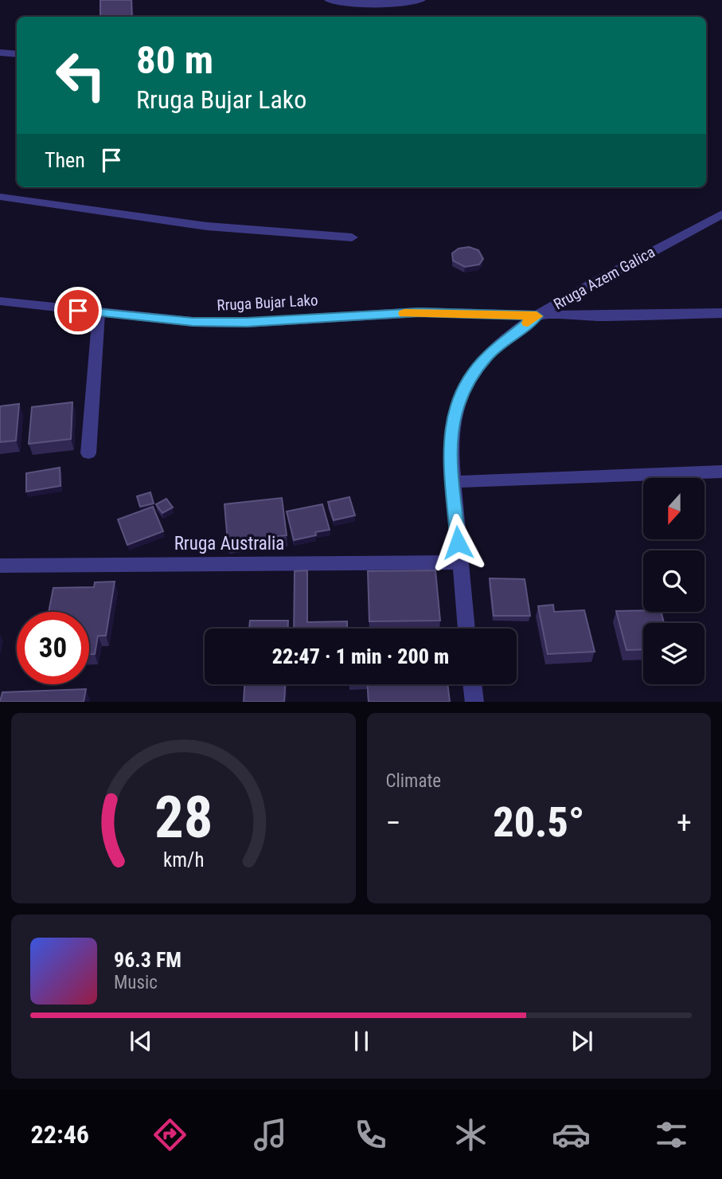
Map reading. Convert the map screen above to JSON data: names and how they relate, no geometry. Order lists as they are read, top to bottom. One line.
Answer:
{"streets":{"street":["Rruga Azem Galica","Rruga Bujar Lako","Rruga Australia"]},"crossings":[["Rruga Azem Galica","Rruga Bujar Lako"],["Rruga Azem Galica","Rruga Australia"]],"north":"bottom","page":{"turn":["80 m","Rruga Bujar Lako"],"then":"Then","limit":"30","trip":"22:47 · 1 min · 200 m","tile":"Climate","heat":["−","20.5°","+"],"song":["96.3 FM","Music"],"tabs":"22:46","gauge":["28","km/h"]}}
